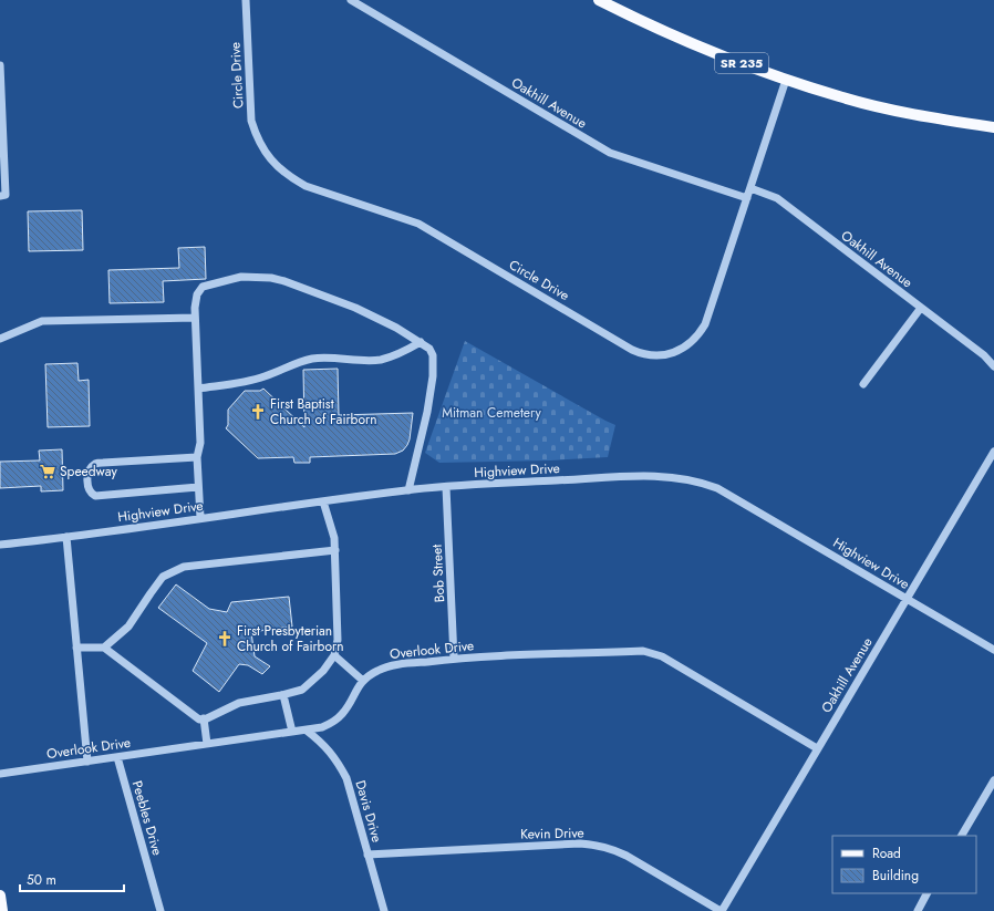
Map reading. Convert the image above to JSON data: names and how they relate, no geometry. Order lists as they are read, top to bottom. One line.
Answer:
{"streets":{"main road":["SR 235"],"street":["Circle Drive","Oakhill Avenue","Highview Drive","Bob Street","Overlook Drive","Davis Drive","Peebles Drive","Kevin Drive"]},"crossings":[["SR 235","Circle Drive"],["Circle Drive","Oakhill Avenue"],["Oakhill Avenue","Highview Drive"],["Oakhill Avenue","Overlook Drive"],["Oakhill Avenue","Kevin Drive"],["Highview Drive","Bob Street"],["Bob Street","Overlook Drive"],["Overlook Drive","Davis Drive"],["Overlook Drive","Peebles Drive"],["Davis Drive","Kevin Drive"]],"parks":["Mitman Cemetery"],"places":{"church":["First Baptist Church of Fairborn","First Presbyterian Church of Fairborn"],"supermarket":["Speedway"]},"legend":["Road","Building"],"scale_bar":"50 m"}
